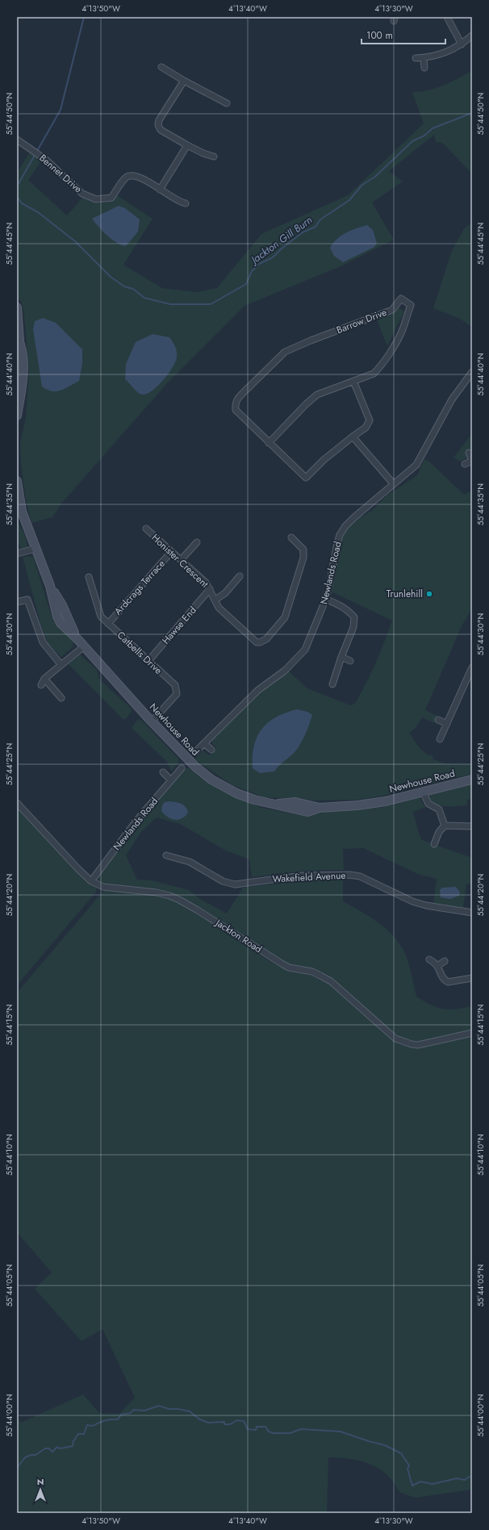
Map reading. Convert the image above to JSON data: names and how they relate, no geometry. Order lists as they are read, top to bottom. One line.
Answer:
{"streets":{"street":["Bennet Drive","Barrow Drive","Honister Crescent","Newlands Road","Ardcrags Terrace","Hawse End","Catbells Drive","Newhouse Road","Wakefield Avenue","Jackton Road"]},"crossings":[["Honister Crescent","Ardcrags Terrace"],["Honister Crescent","Hawse End"],["Newlands Road","Jackton Road"],["Ardcrags Terrace","Catbells Drive"],["Hawse End","Catbells Drive"],["Catbells Drive","Newhouse Road"]],"water":["Jackton Gill Burn"],"places":["Trunlehill"],"scale_bar":"100 m","north":"top","coordinates":["4°13'50\"W","4°13'40\"W","4°13'30\"W","55°44'50\"N","55°44'45\"N","55°44'40\"N","55°44'35\"N","55°44'30\"N","55°44'25\"N","55°44'20\"N","55°44'15\"N","55°44'10\"N","55°44'05\"N","55°44'00\"N"]}
